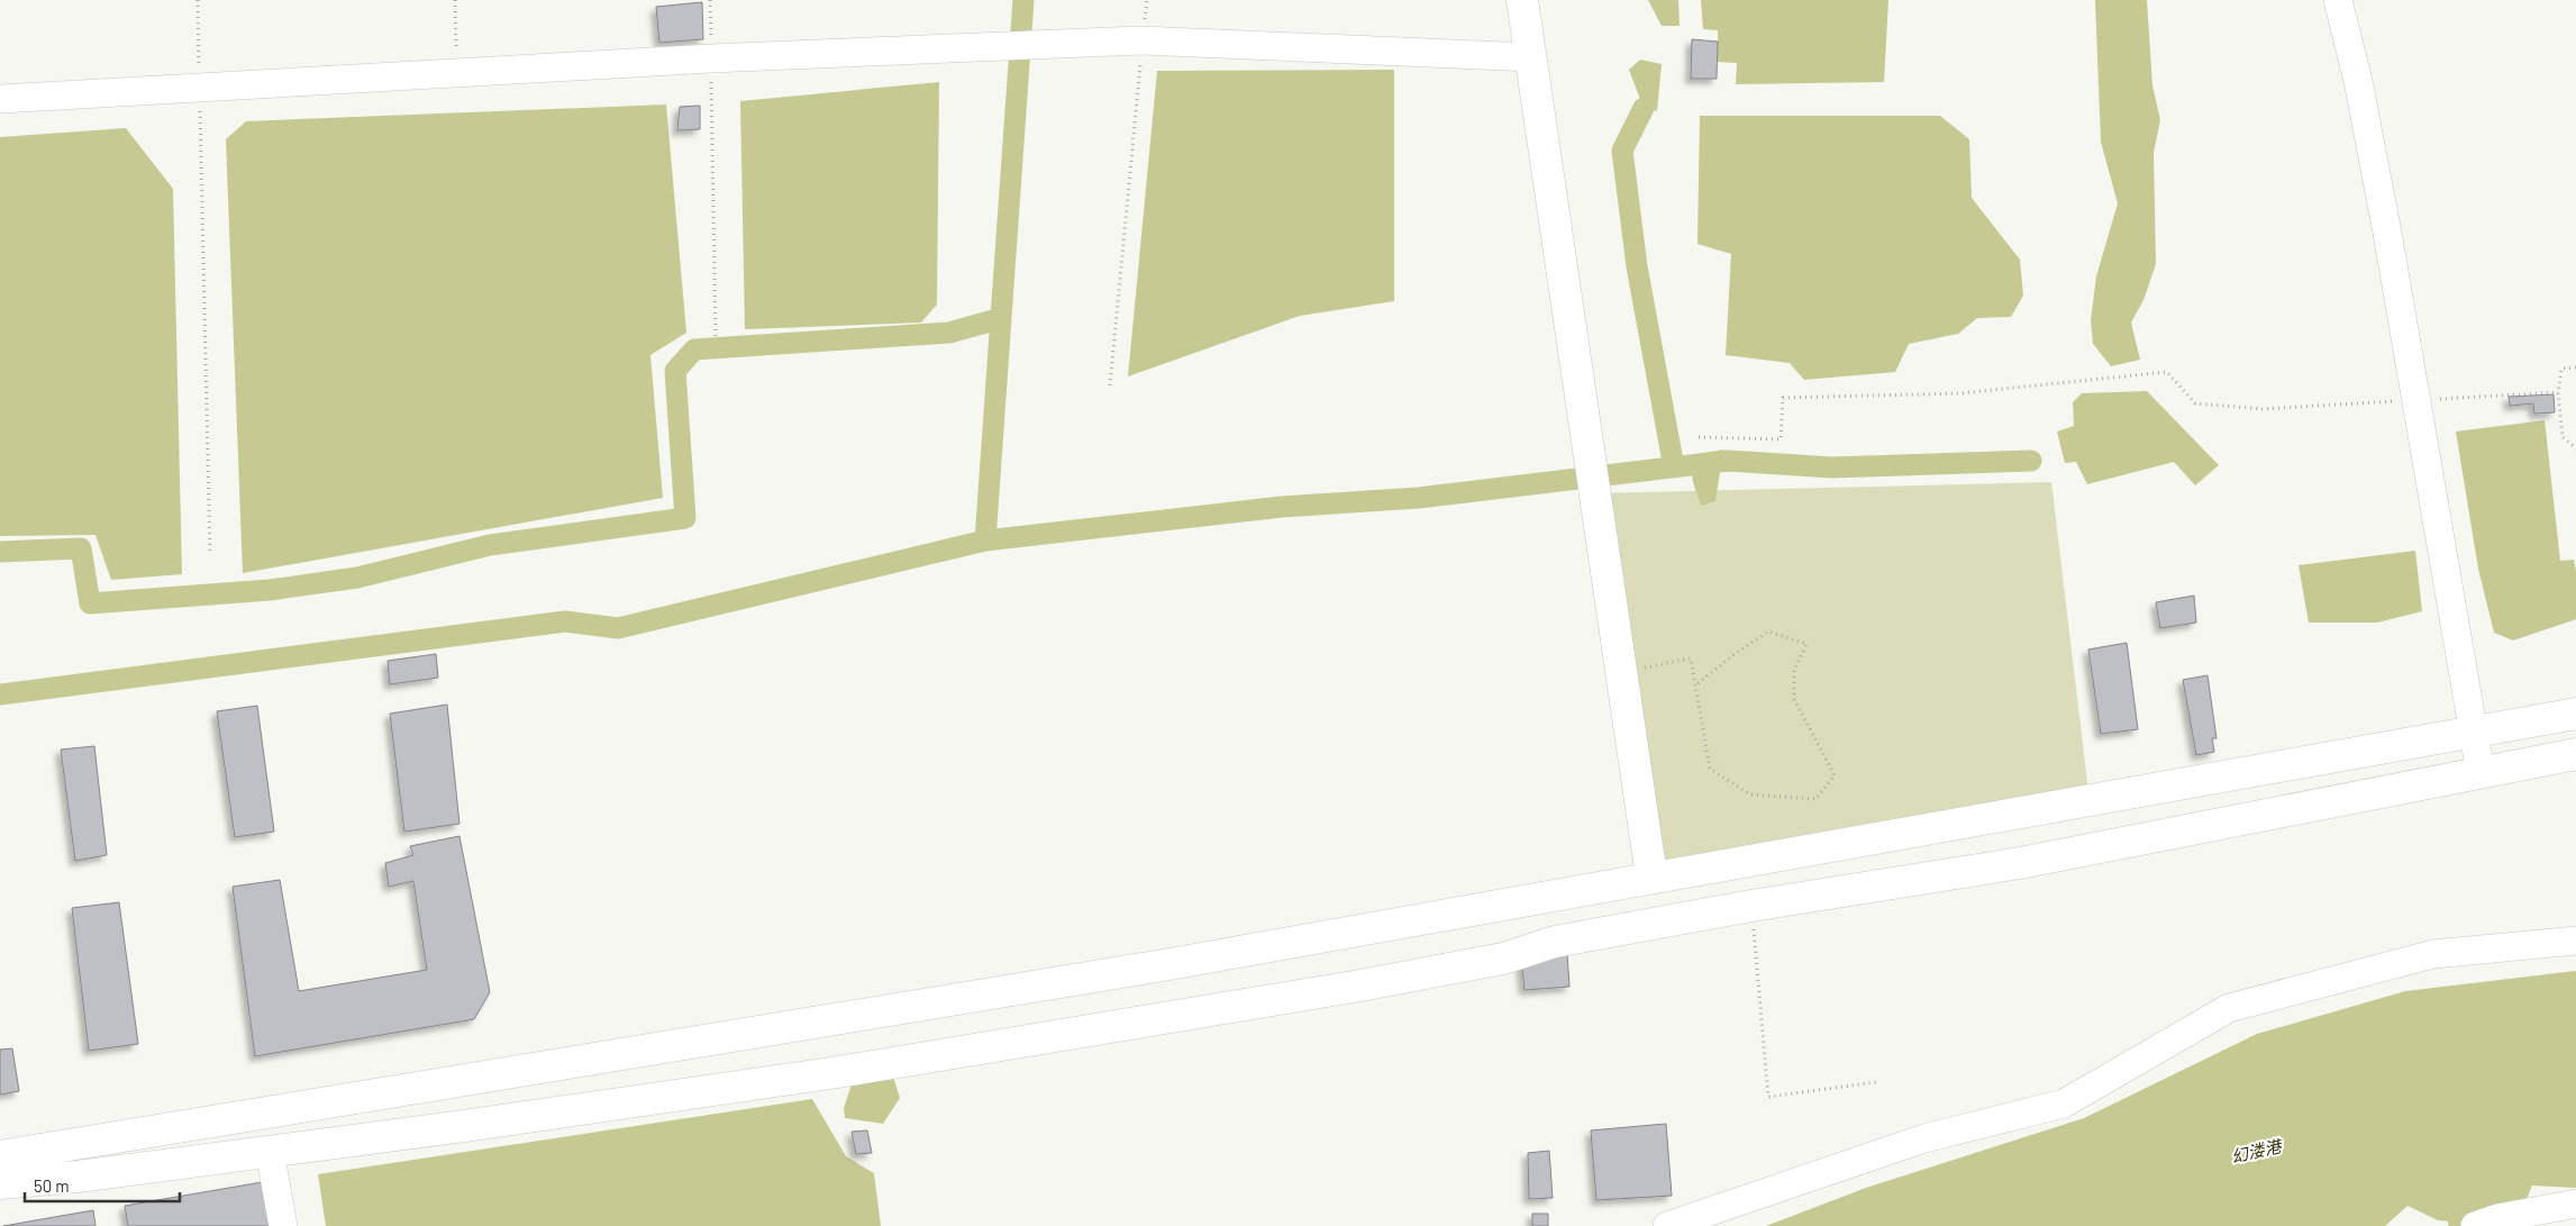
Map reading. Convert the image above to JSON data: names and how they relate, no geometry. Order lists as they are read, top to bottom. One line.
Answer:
{"water":["幻溇港"],"scale_bar":"50 m"}
